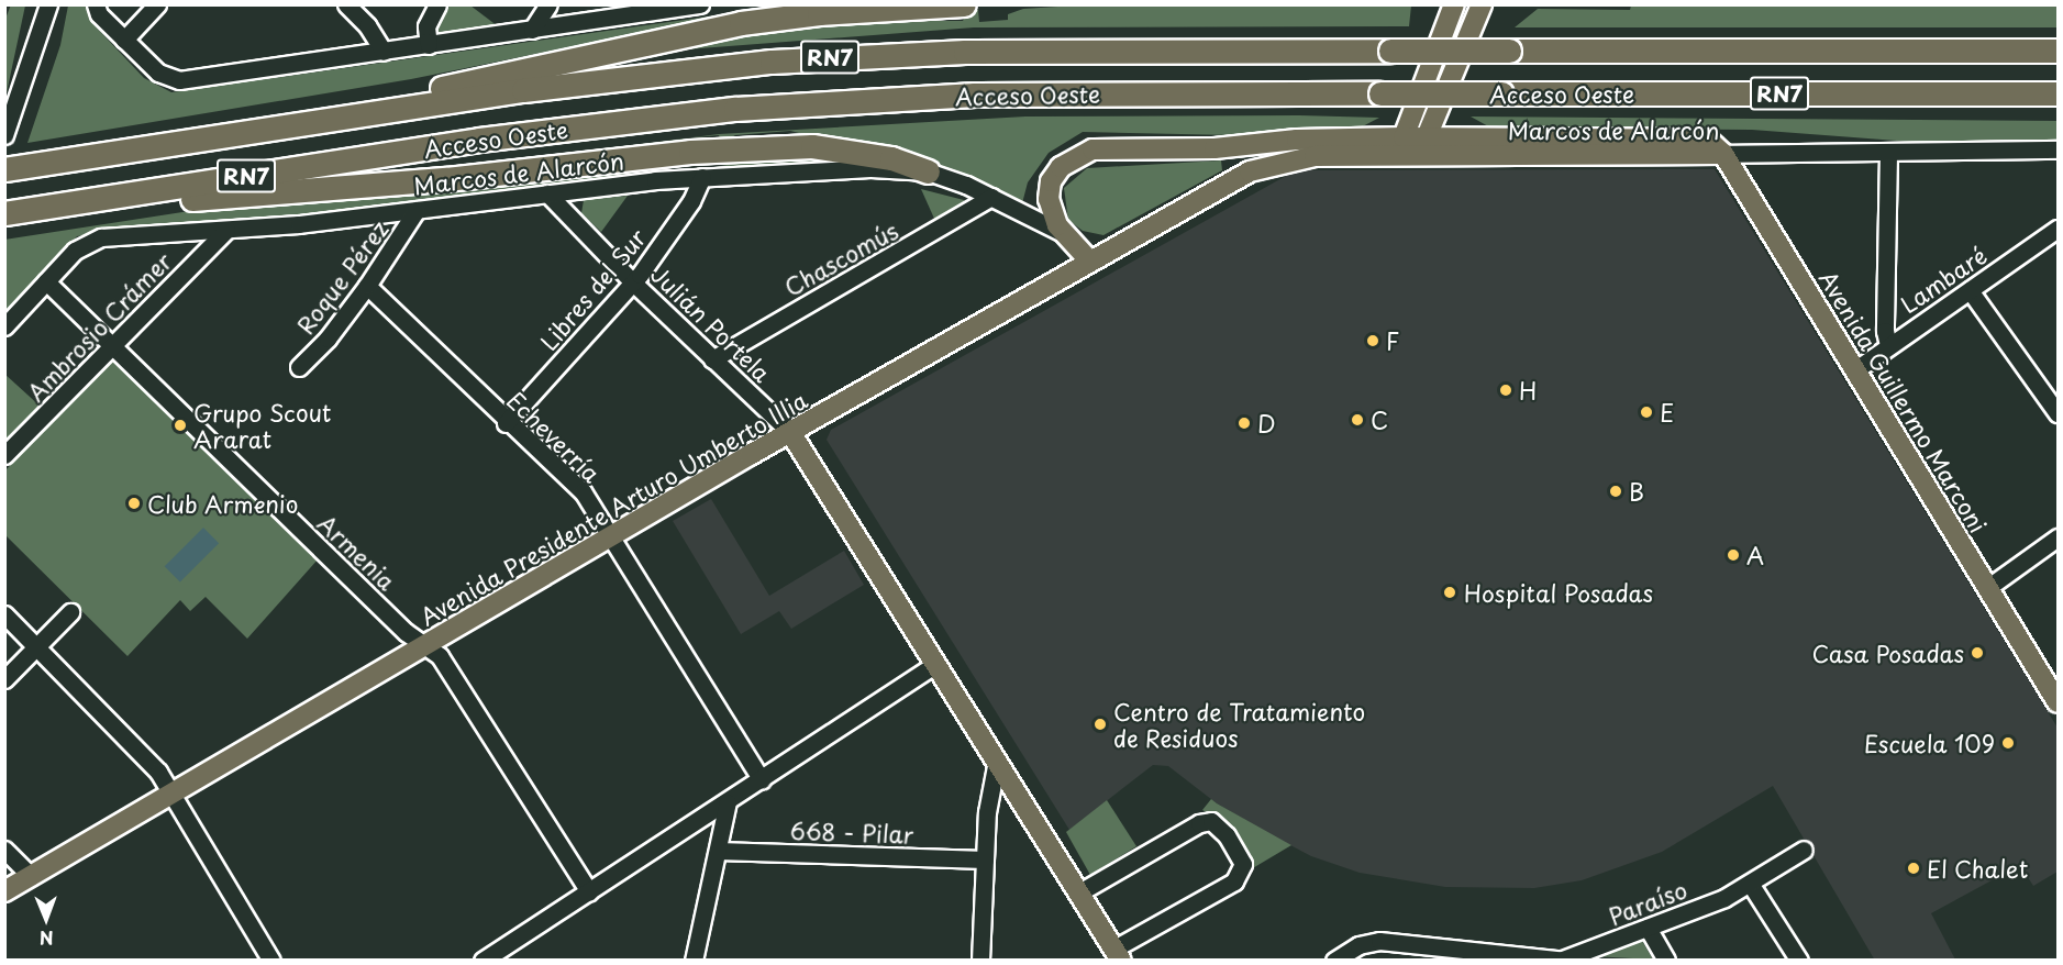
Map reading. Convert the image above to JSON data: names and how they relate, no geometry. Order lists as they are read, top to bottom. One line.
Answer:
{"streets":{"highway":["RN7","Acceso Oeste"],"main road":["Marcos de Alarcón","Julián Portela","Avenida Guillermo Marconi","Avenida Presidente Arturo Umberto Illia"],"street":["Chascomús","Roque Pérez","Lambaré","Libres del Sur","Ambrosio Crámer","Echeverría","Armenia","668 - Pilar","Paraíso"]},"crossings":[["Marcos de Alarcón","Chascomús"],["Marcos de Alarcón","Roque Pérez"],["Marcos de Alarcón","Libres del Sur"],["Marcos de Alarcón","Julián Portela"],["Marcos de Alarcón","Ambrosio Crámer"],["Marcos de Alarcón","Avenida Guillermo Marconi"],["Marcos de Alarcón","Avenida Presidente Arturo Umberto Illia"],["Marcos de Alarcón","Armenia"],["Chascomús","Julián Portela"],["Roque Pérez","Echeverría"],["Lambaré","Avenida Guillermo Marconi"],["Libres del Sur","Julián Portela"],["Libres del Sur","Echeverría"],["Julián Portela","Avenida Presidente Arturo Umberto Illia"],["Ambrosio Crámer","Armenia"],["Echeverría","Avenida Presidente Arturo Umberto Illia"],["Avenida Presidente Arturo Umberto Illia","Armenia"]],"places":["F","H","E","C","D","Grupo Scout Ararat","B","Club Armenio","A","Hospital Posadas","Casa Posadas","Centro de Tratamiento de Residuos","Escuela 109","El Chalet"],"north":"bottom"}
